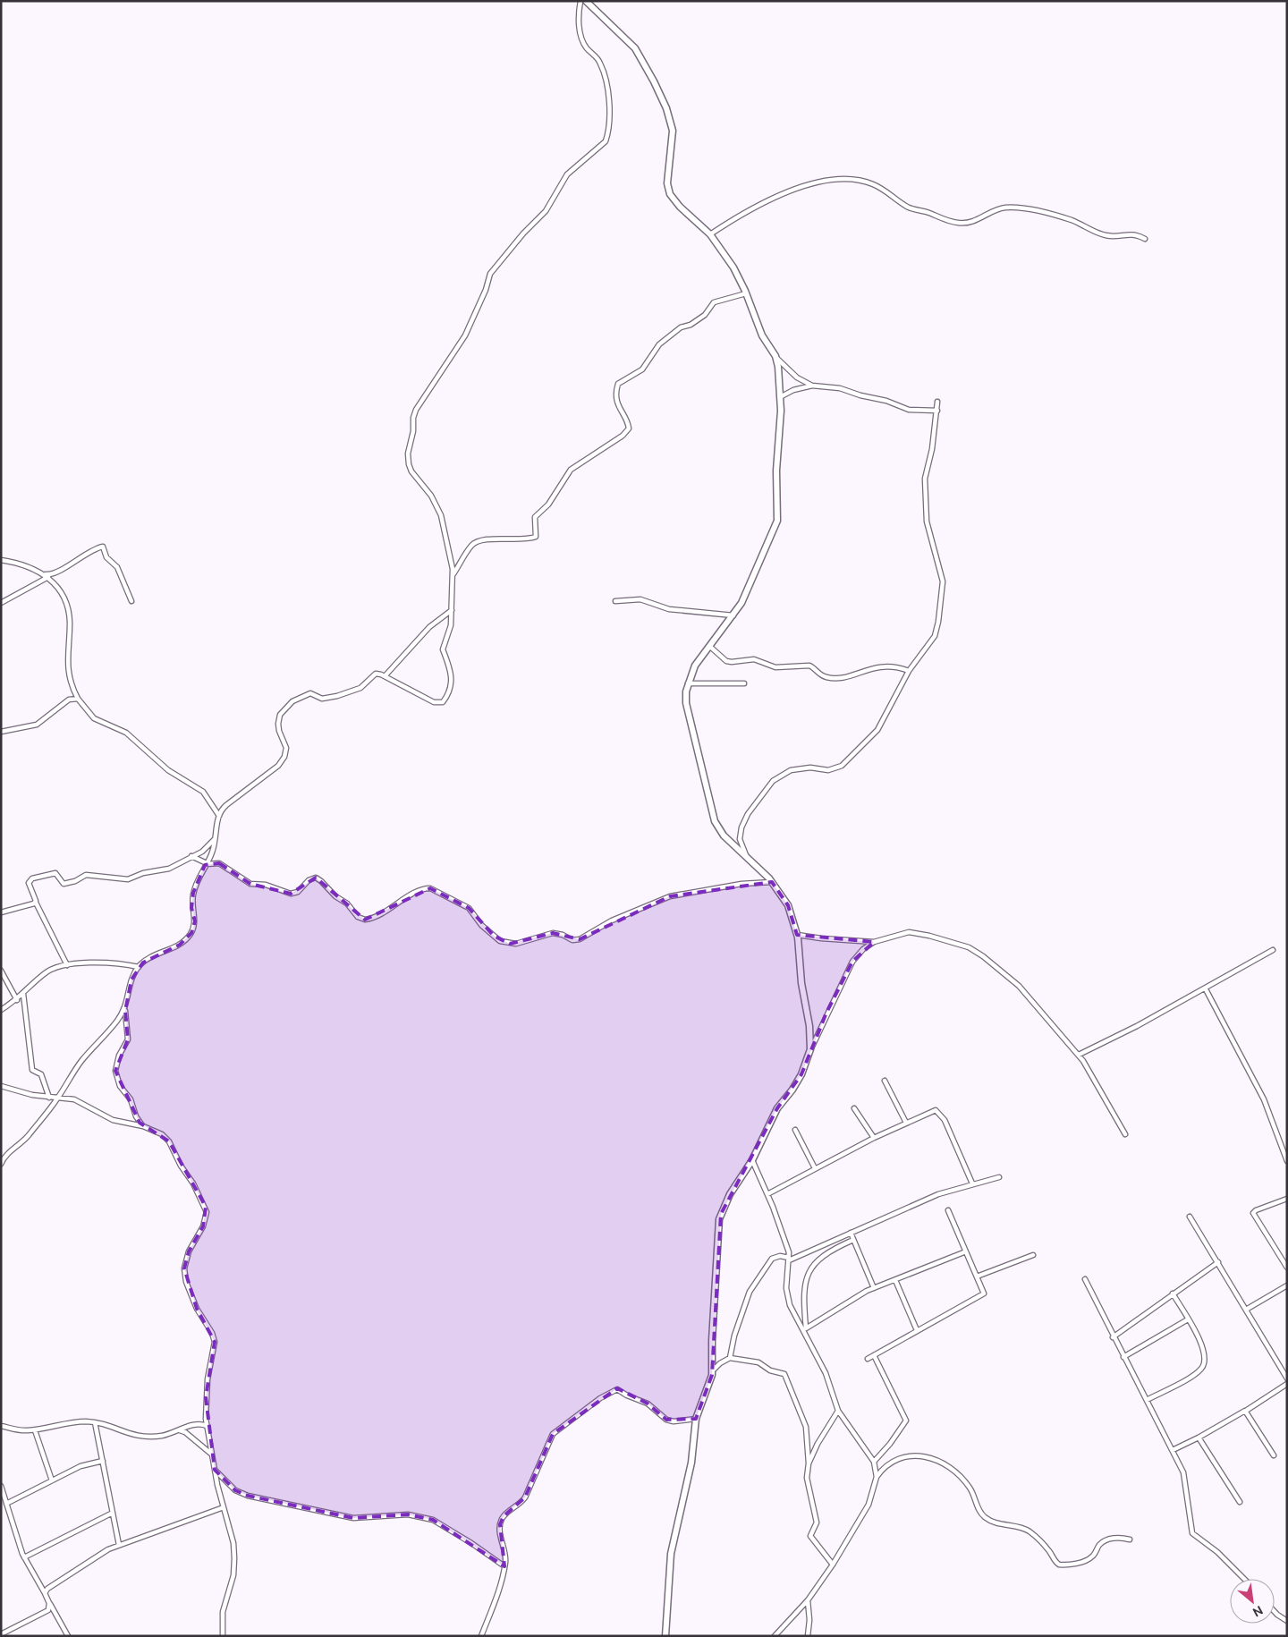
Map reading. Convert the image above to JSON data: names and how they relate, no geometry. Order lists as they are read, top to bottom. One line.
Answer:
{"north":"bottom right"}
